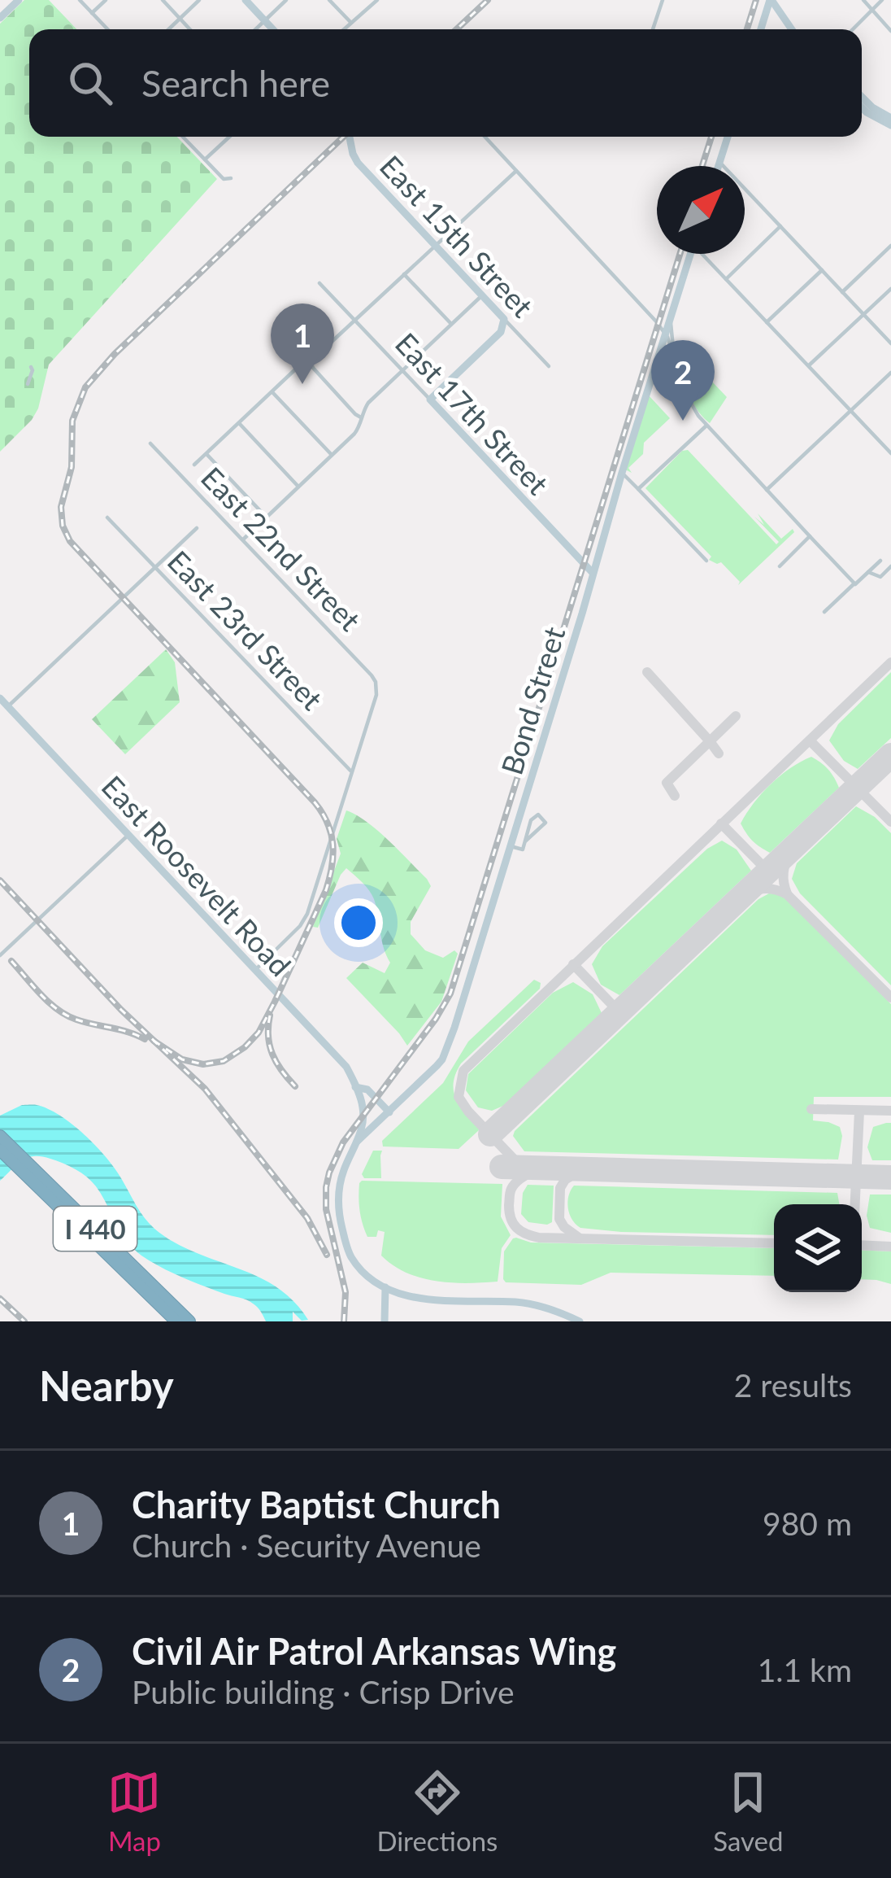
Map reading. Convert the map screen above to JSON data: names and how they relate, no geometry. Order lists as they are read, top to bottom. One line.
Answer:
{"streets":{"highway":["I 440"],"street":["East 15th Street","East 17th Street","East 22nd Street","East 23rd Street","Bond Street","East Roosevelt Road"]},"crossings":[["East 17th Street","Bond Street"],["East 22nd Street","East 23rd Street"],["Bond Street","East Roosevelt Road"]],"north":"top right","page":{"search":"Search here","pins":["1","2"],"heading":["Nearby","2 results"],"list":[{"mark":"1","name":"Charity Baptist Church","note":"Church · Security Avenue","value":"980 m"},{"mark":"2","name":"Civil Air Patrol Arkansas Wing","note":"Public building · Crisp Drive","value":"1.1 km"}],"nav":["Map","Directions","Saved"]}}
